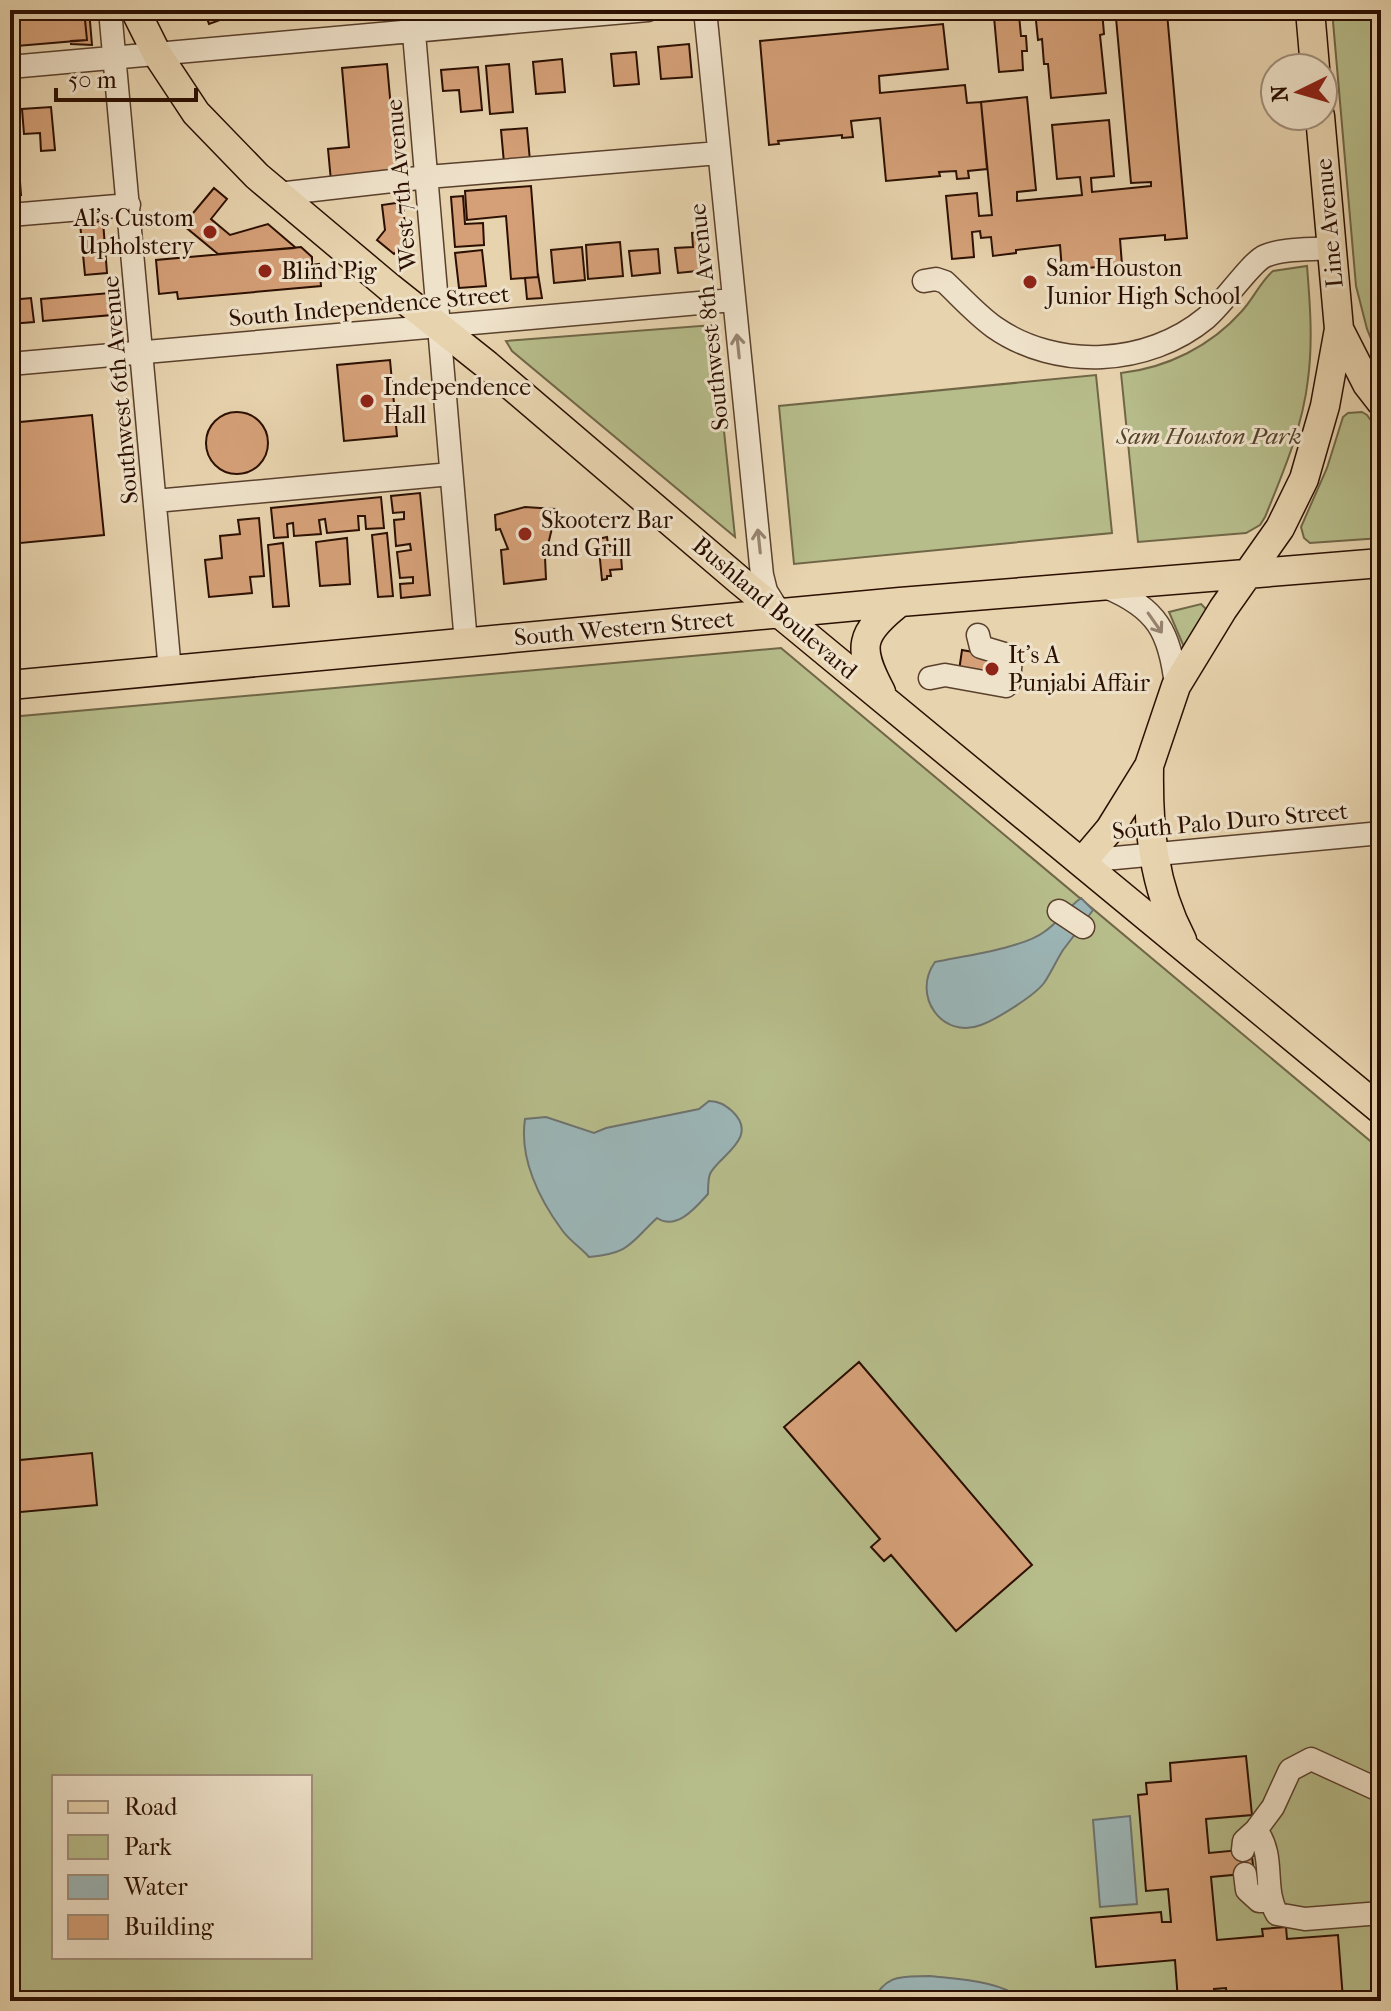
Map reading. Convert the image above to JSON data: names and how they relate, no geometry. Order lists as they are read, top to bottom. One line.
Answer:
{"streets":{"main road":["Line Avenue","Bushland Boulevard","South Western Street"],"street":["West 7th Avenue","South Independence Street","Southwest 8th Avenue","Southwest 6th Avenue","South Palo Duro Street"]},"crossings":[["West 7th Avenue","South Independence Street"],["West 7th Avenue","Bushland Boulevard"],["West 7th Avenue","South Western Street"],["Line Avenue","South Western Street"],["South Independence Street","Southwest 8th Avenue"],["South Independence Street","Southwest 6th Avenue"],["South Independence Street","Bushland Boulevard"],["Southwest 8th Avenue","Bushland Boulevard"],["Southwest 8th Avenue","South Western Street"],["Southwest 6th Avenue","South Western Street"],["Bushland Boulevard","South Western Street"],["Bushland Boulevard","South Palo Duro Street"]],"one_way":["Southwest 8th Avenue"],"parks":["Sam Houston Park"],"places":["Al's Custom Upholstery","Blind Pig","Sam Houston Junior High School","Independence Hall","Skooterz Bar and Grill","It's A Punjabi Affair"],"legend":["Road","Park","Water","Building"],"scale_bar":"50 m","north":"left"}
